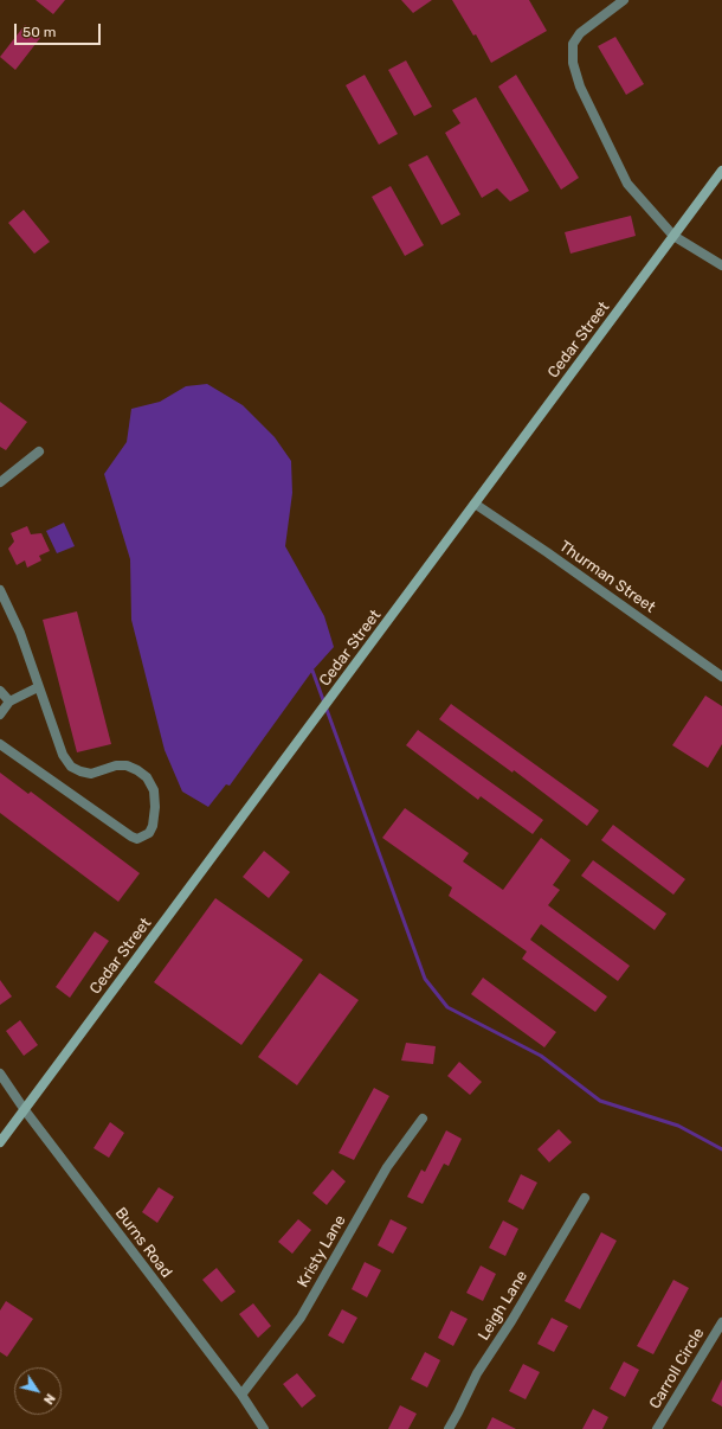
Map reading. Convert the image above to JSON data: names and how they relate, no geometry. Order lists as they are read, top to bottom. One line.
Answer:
{"streets":{"street":["Cedar Street","Thurman Street","Burns Road","Kristy Lane","Leigh Lane","Carroll Circle"]},"crossings":[["Cedar Street","Thurman Street"],["Cedar Street","Burns Road"],["Burns Road","Kristy Lane"]],"scale_bar":"50 m","north":"bottom right"}
